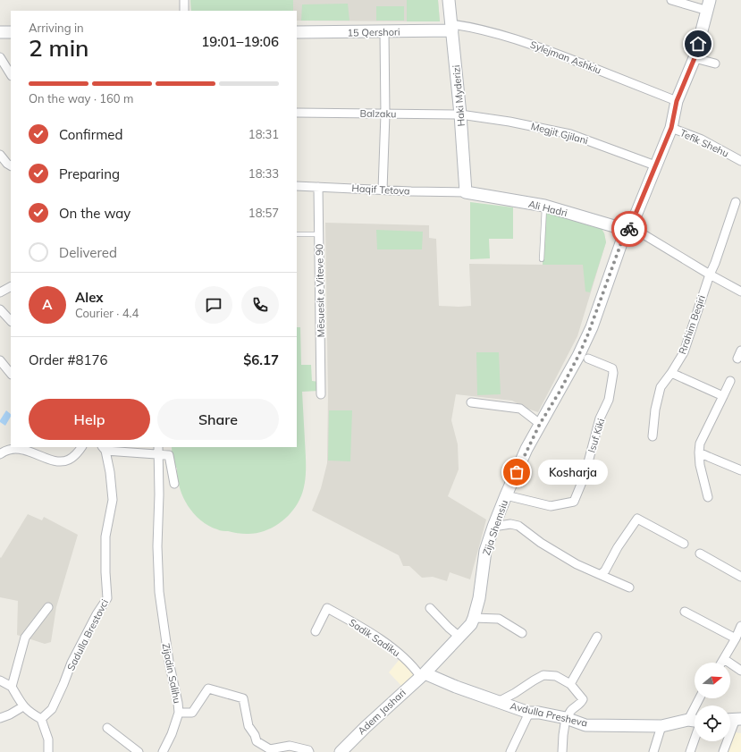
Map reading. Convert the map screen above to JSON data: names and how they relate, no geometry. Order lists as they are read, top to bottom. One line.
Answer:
{"streets":{"main road":["15 Qershori","Haki Myderizi","Ali Hadri","Zija Shemsiu","Adem Jashari","Avdulla Presheva"],"street":["Sylejman Ashkiu","Balzaku","Megjit Gjilani","Tefik Shehu","Haqif Tetova","Mësuesit e Viteve 90","Rrahim Beqiri","Isuf Kiki","Sadulla Brestovci","Sadik Sadiku","Zijadin Salihu"]},"crossings":[["15 Qershori","Sylejman Ashkiu"],["15 Qershori","Haki Myderizi"],["Sylejman Ashkiu","Haki Myderizi"],["Sylejman Ashkiu","Zija Shemsiu"],["Haki Myderizi","Balzaku"],["Haki Myderizi","Megjit Gjilani"],["Haki Myderizi","Haqif Tetova"],["Haki Myderizi","Ali Hadri"],["Balzaku","Megjit Gjilani"],["Megjit Gjilani","Zija Shemsiu"],["Tefik Shehu","Zija Shemsiu"],["Haqif Tetova","Ali Hadri"],["Haqif Tetova","Mësuesit e Viteve 90"],["Ali Hadri","Zija Shemsiu"],["Isuf Kiki","Zija Shemsiu"],["Zija Shemsiu","Sadik Sadiku"],["Zija Shemsiu","Adem Jashari"],["Zija Shemsiu","Avdulla Presheva"],["Sadik Sadiku","Adem Jashari"],["Sadik Sadiku","Avdulla Presheva"],["Adem Jashari","Avdulla Presheva"]],"places":["Kosharja"],"north":"right","page":{"heading":["2 min","Arriving in","19:01–19:06"],"panel":["Alex","Courier · 4.4","Order #8176","$6.17"],"bar":"On the way · 160 m","list":[["Confirmed","18:31"],["Preparing","18:33"],["On the way","18:57"],"Delivered"],"round":"A","buttons":["Help","Share"],"bubble":"Kosharja"}}
